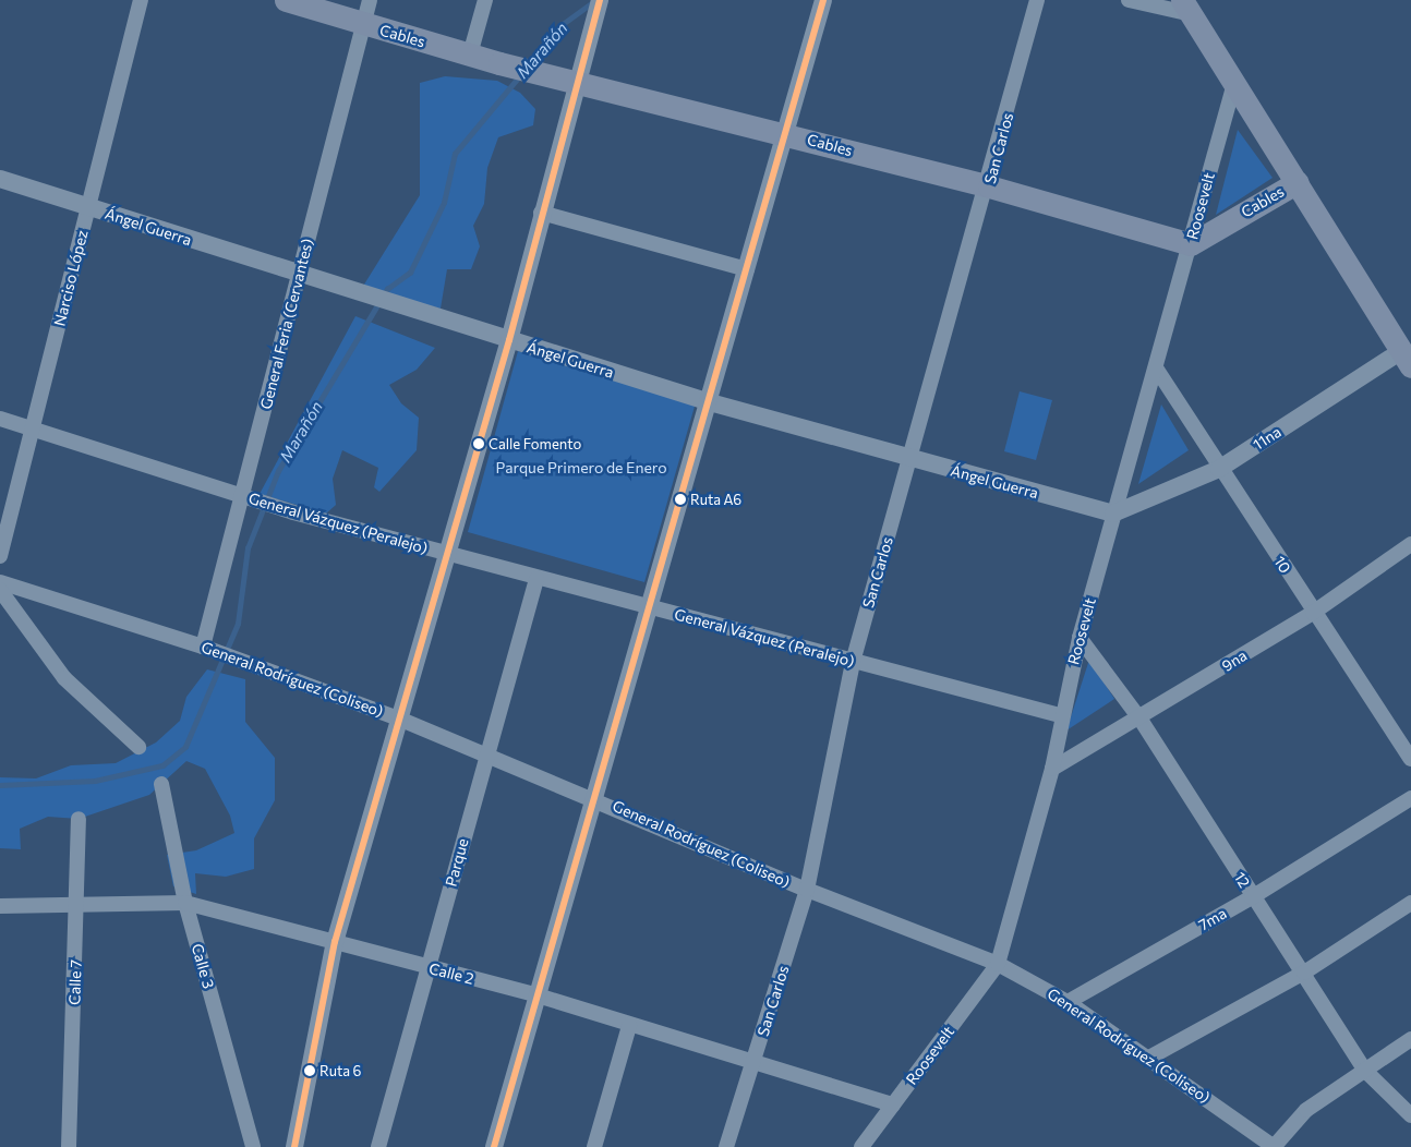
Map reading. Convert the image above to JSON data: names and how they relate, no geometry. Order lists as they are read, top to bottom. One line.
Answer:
{"streets":{"main road":["Cables"],"street":["San Carlos","Roosevelt","Ángel Guerra","Narciso López","General Feria (Cervantes)","11na","General Vázquez (Peralejo)","10","9na","General Rodríguez (Coliseo)","Parque","12","7ma","Calle 3","Calle 2","Calle 7"]},"crossings":[["Cables","San Carlos"],["Cables","Roosevelt"],["Cables","General Feria (Cervantes)"],["San Carlos","Ángel Guerra"],["San Carlos","General Vázquez (Peralejo)"],["San Carlos","General Rodríguez (Coliseo)"],["San Carlos","Calle 2"],["Roosevelt","Ángel Guerra"],["Roosevelt","11na"],["Roosevelt","General Vázquez (Peralejo)"],["Roosevelt","10"],["Roosevelt","9na"],["Roosevelt","General Rodríguez (Coliseo)"],["Roosevelt","12"],["Roosevelt","Calle 2"],["Ángel Guerra","Narciso López"],["Ángel Guerra","General Feria (Cervantes)"],["Ángel Guerra","11na"],["Narciso López","General Vázquez (Peralejo)"],["General Feria (Cervantes)","General Vázquez (Peralejo)"],["General Feria (Cervantes)","General Rodríguez (Coliseo)"],["11na","10"],["General Vázquez (Peralejo)","Parque"],["10","9na"],["9na","12"],["General Rodríguez (Coliseo)","Parque"],["General Rodríguez (Coliseo)","7ma"],["Parque","Calle 2"],["12","7ma"],["Calle 3","Calle 2"],["Calle 2","Calle 7"]],"water":["Marañón"],"parks":["Parque Primero de Enero"],"places":["Calle Fomento","Ruta A6","Ruta 6"],"lines":["transit line A6"]}
